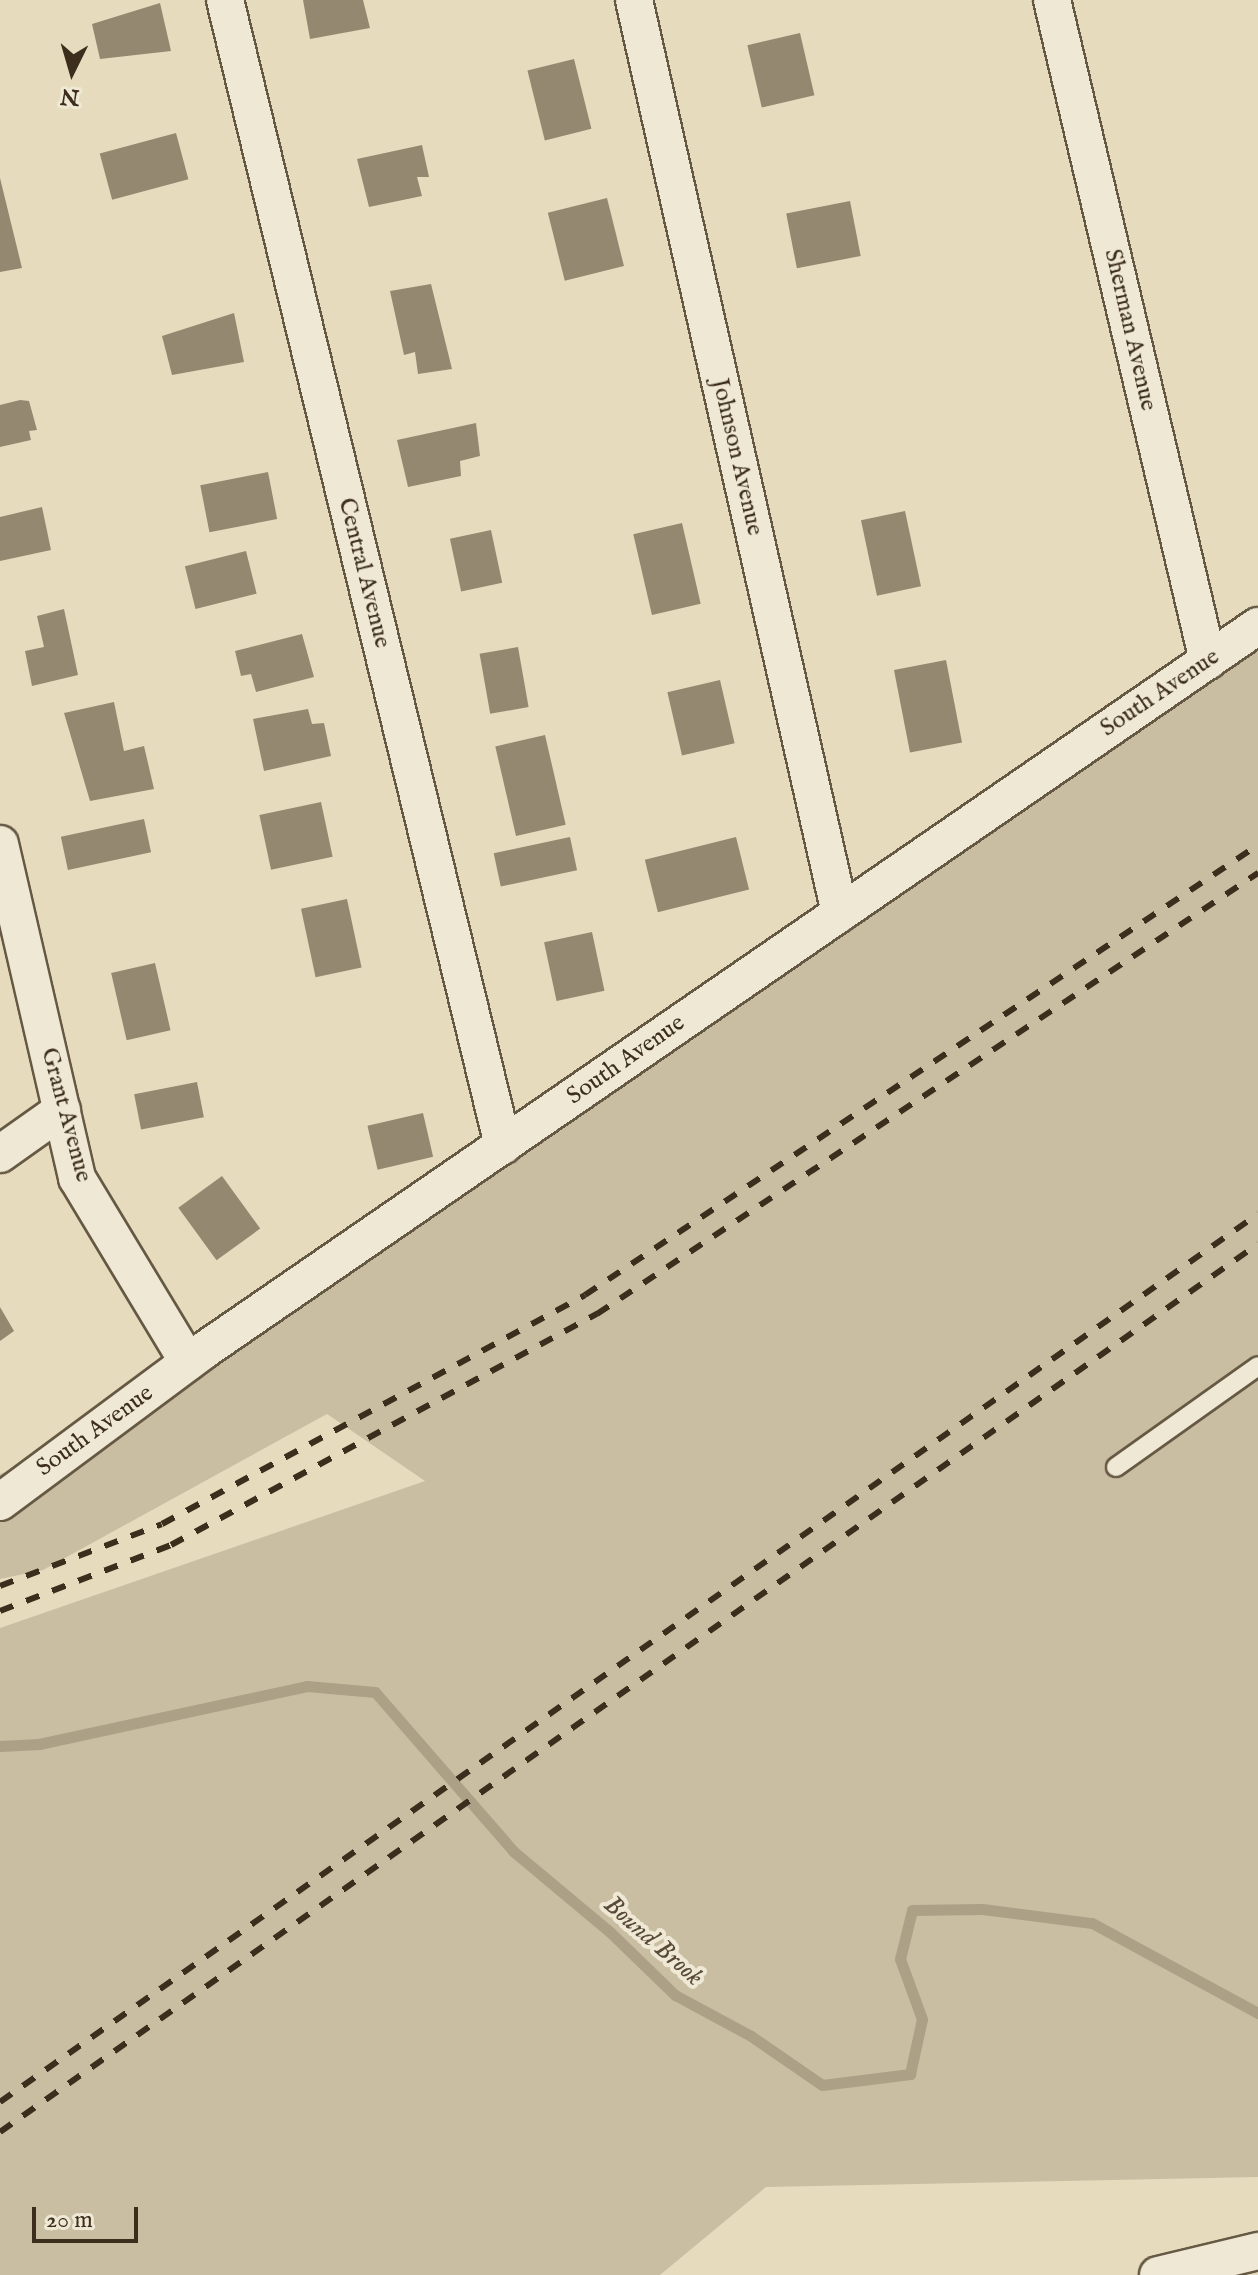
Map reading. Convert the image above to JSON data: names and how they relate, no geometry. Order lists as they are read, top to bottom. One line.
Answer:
{"streets":{"street":["Sherman Avenue","Johnson Avenue","Central Avenue","South Avenue","Grant Avenue"]},"crossings":[["Sherman Avenue","South Avenue"],["Johnson Avenue","South Avenue"],["Central Avenue","South Avenue"],["South Avenue","Grant Avenue"]],"water":["Bound Brook"],"scale_bar":"20 m","north":"bottom"}
